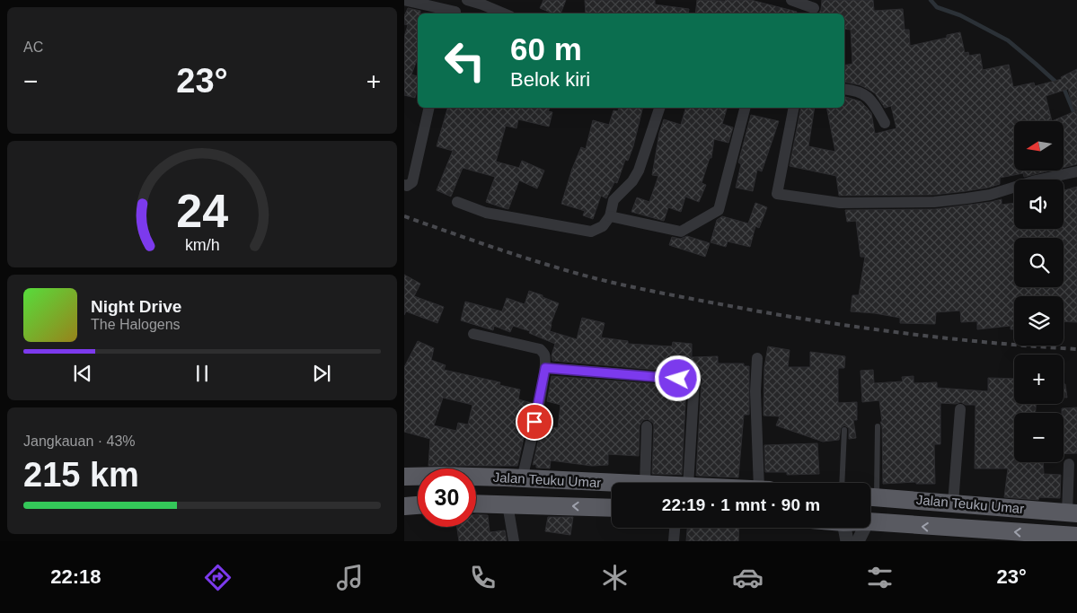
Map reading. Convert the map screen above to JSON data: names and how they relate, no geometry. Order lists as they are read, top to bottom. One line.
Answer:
{"streets":{"highway":["Jalan Teuku Umar"]},"north":"left","page":{"tile":["AC",["Jangkauan · 43%","215 km"]],"turn":["60 m","Belok kiri"],"heat":["−","23°","+"],"map_buttons":["+","−"],"song":["Night Drive","The Halogens"],"limit":"30","trip":"22:19 · 1 mnt · 90 m","tabs":["22:18","23°"],"gauge":["24","km/h"]}}
